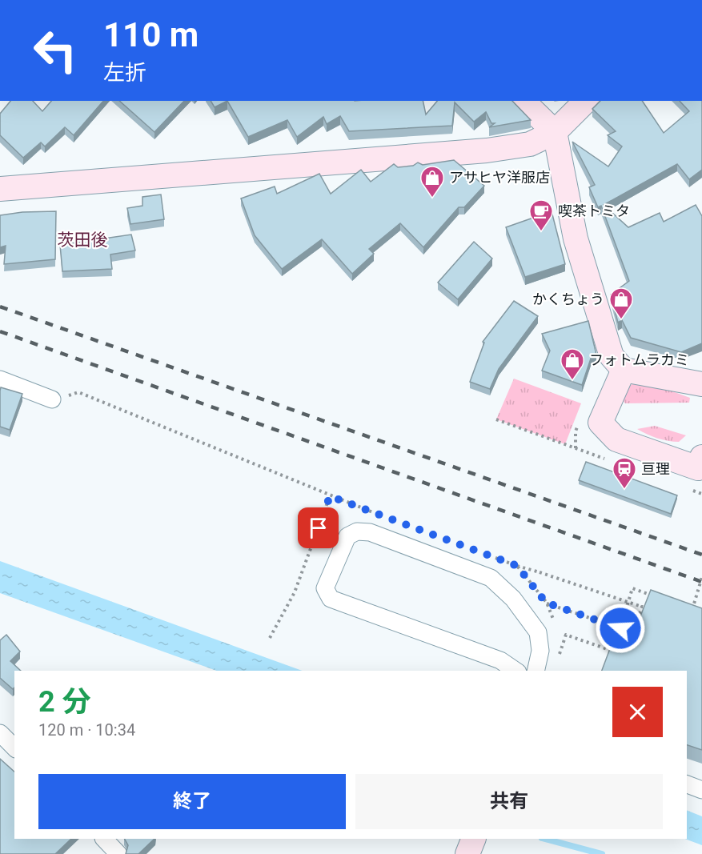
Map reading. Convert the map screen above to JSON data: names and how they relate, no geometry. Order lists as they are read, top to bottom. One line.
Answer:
{"districts":["茨田後"],"places":{"shop":["アサヒヤ洋服店","かくちょう","フォトムラカミ"],"cafe":["喫茶トミタ"],"station":["亘理"]},"page":{"turn":["110 m","左折"],"heading":["2 分","120 m · 10:34"],"buttons":["終了","共有"]}}
